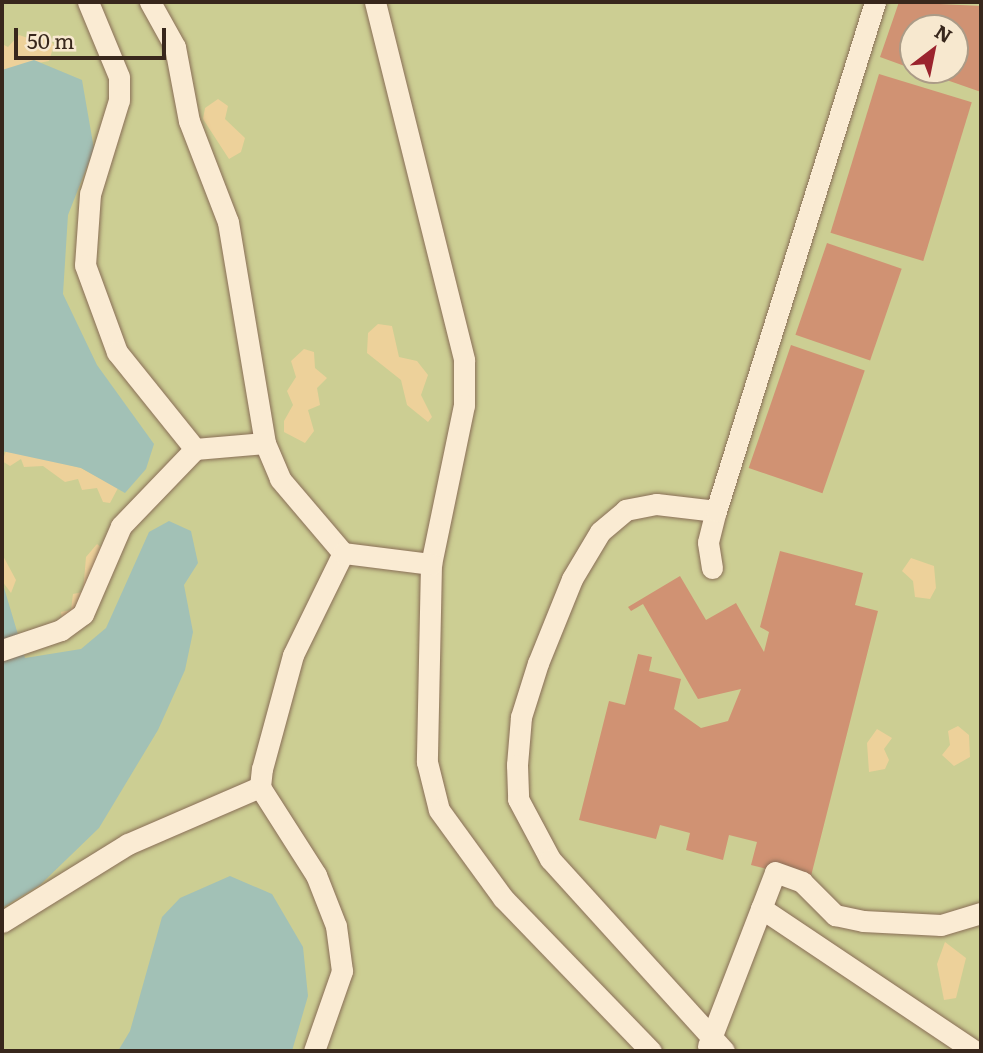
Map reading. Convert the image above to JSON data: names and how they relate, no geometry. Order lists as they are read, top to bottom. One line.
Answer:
{"scale_bar":"50 m","north":"top right"}
